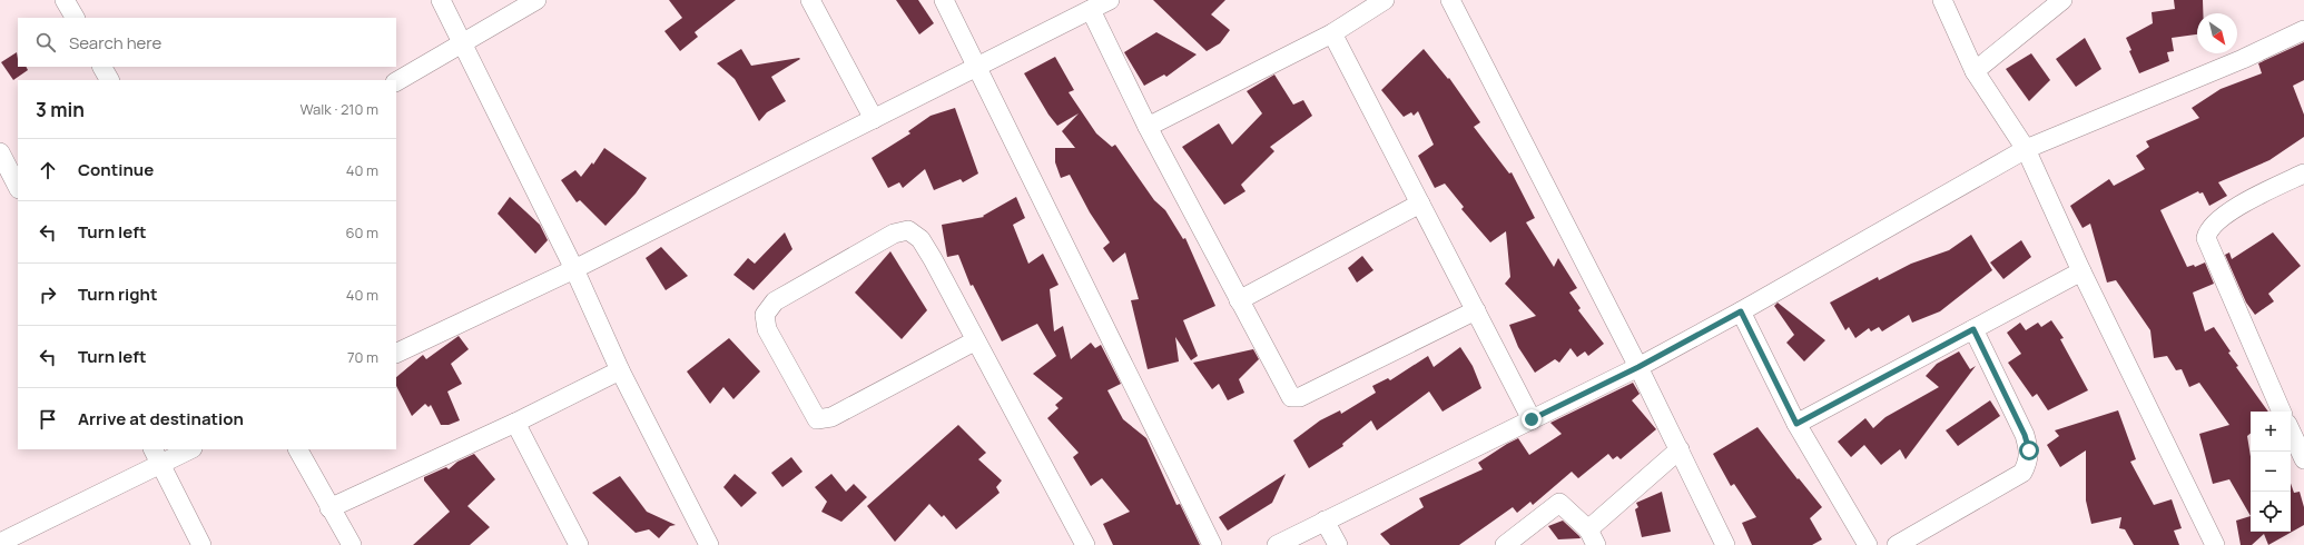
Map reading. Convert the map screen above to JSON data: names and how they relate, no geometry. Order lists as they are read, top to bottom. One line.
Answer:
{"north":"bottom right","page":{"search":"Search here","heading":["3 min","Walk · 210 m"],"list":[["Continue","40 m"],["Turn left","60 m"],["Turn right","40 m"],["Turn left","70 m"],"Arrive at destination"],"map_buttons":["+","−"]}}
